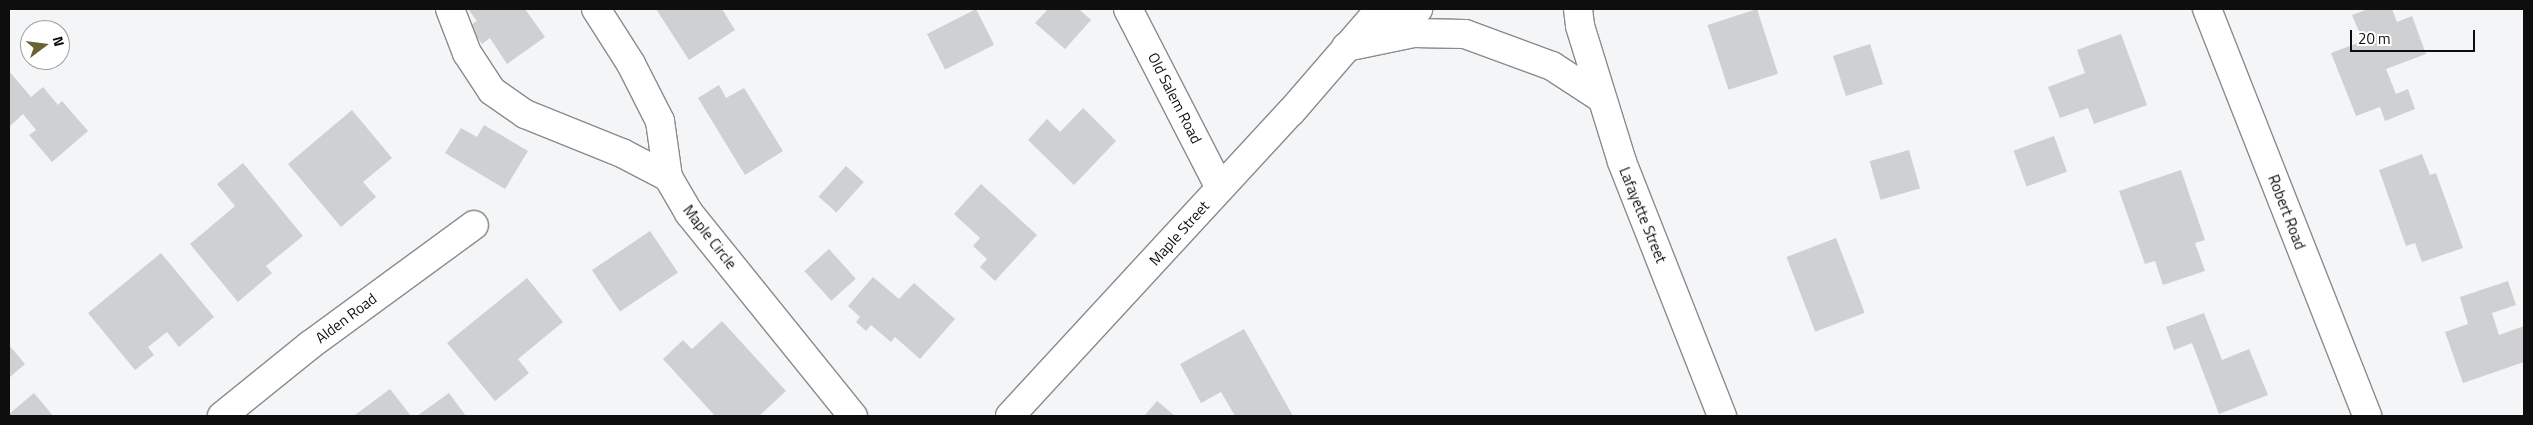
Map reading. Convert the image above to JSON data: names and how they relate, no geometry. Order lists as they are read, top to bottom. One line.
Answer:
{"streets":{"street":["Old Salem Road","Robert Road","Lafayette Street","Maple Street","Maple Circle","Alden Road"]},"crossings":[["Old Salem Road","Maple Street"]],"scale_bar":"20 m","north":"right"}
